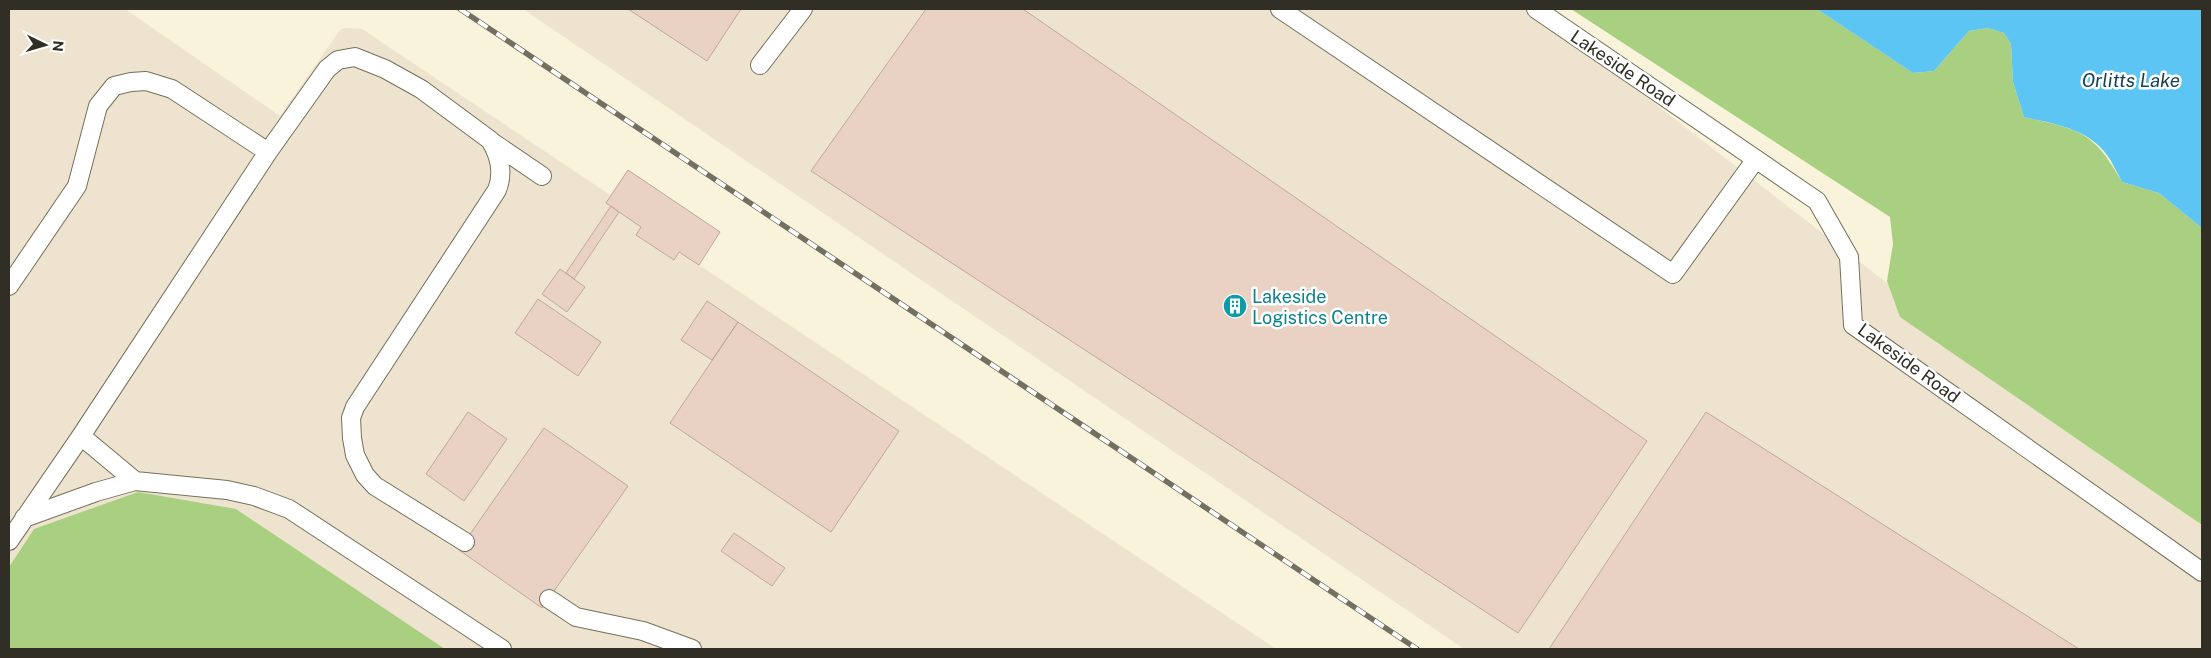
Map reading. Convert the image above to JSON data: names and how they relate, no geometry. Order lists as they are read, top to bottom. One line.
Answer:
{"streets":{"lane":["Lakeside Road"]},"water":["Orlitts Lake"],"places":{"building":["Lakeside Logistics Centre"]},"north":"right"}
